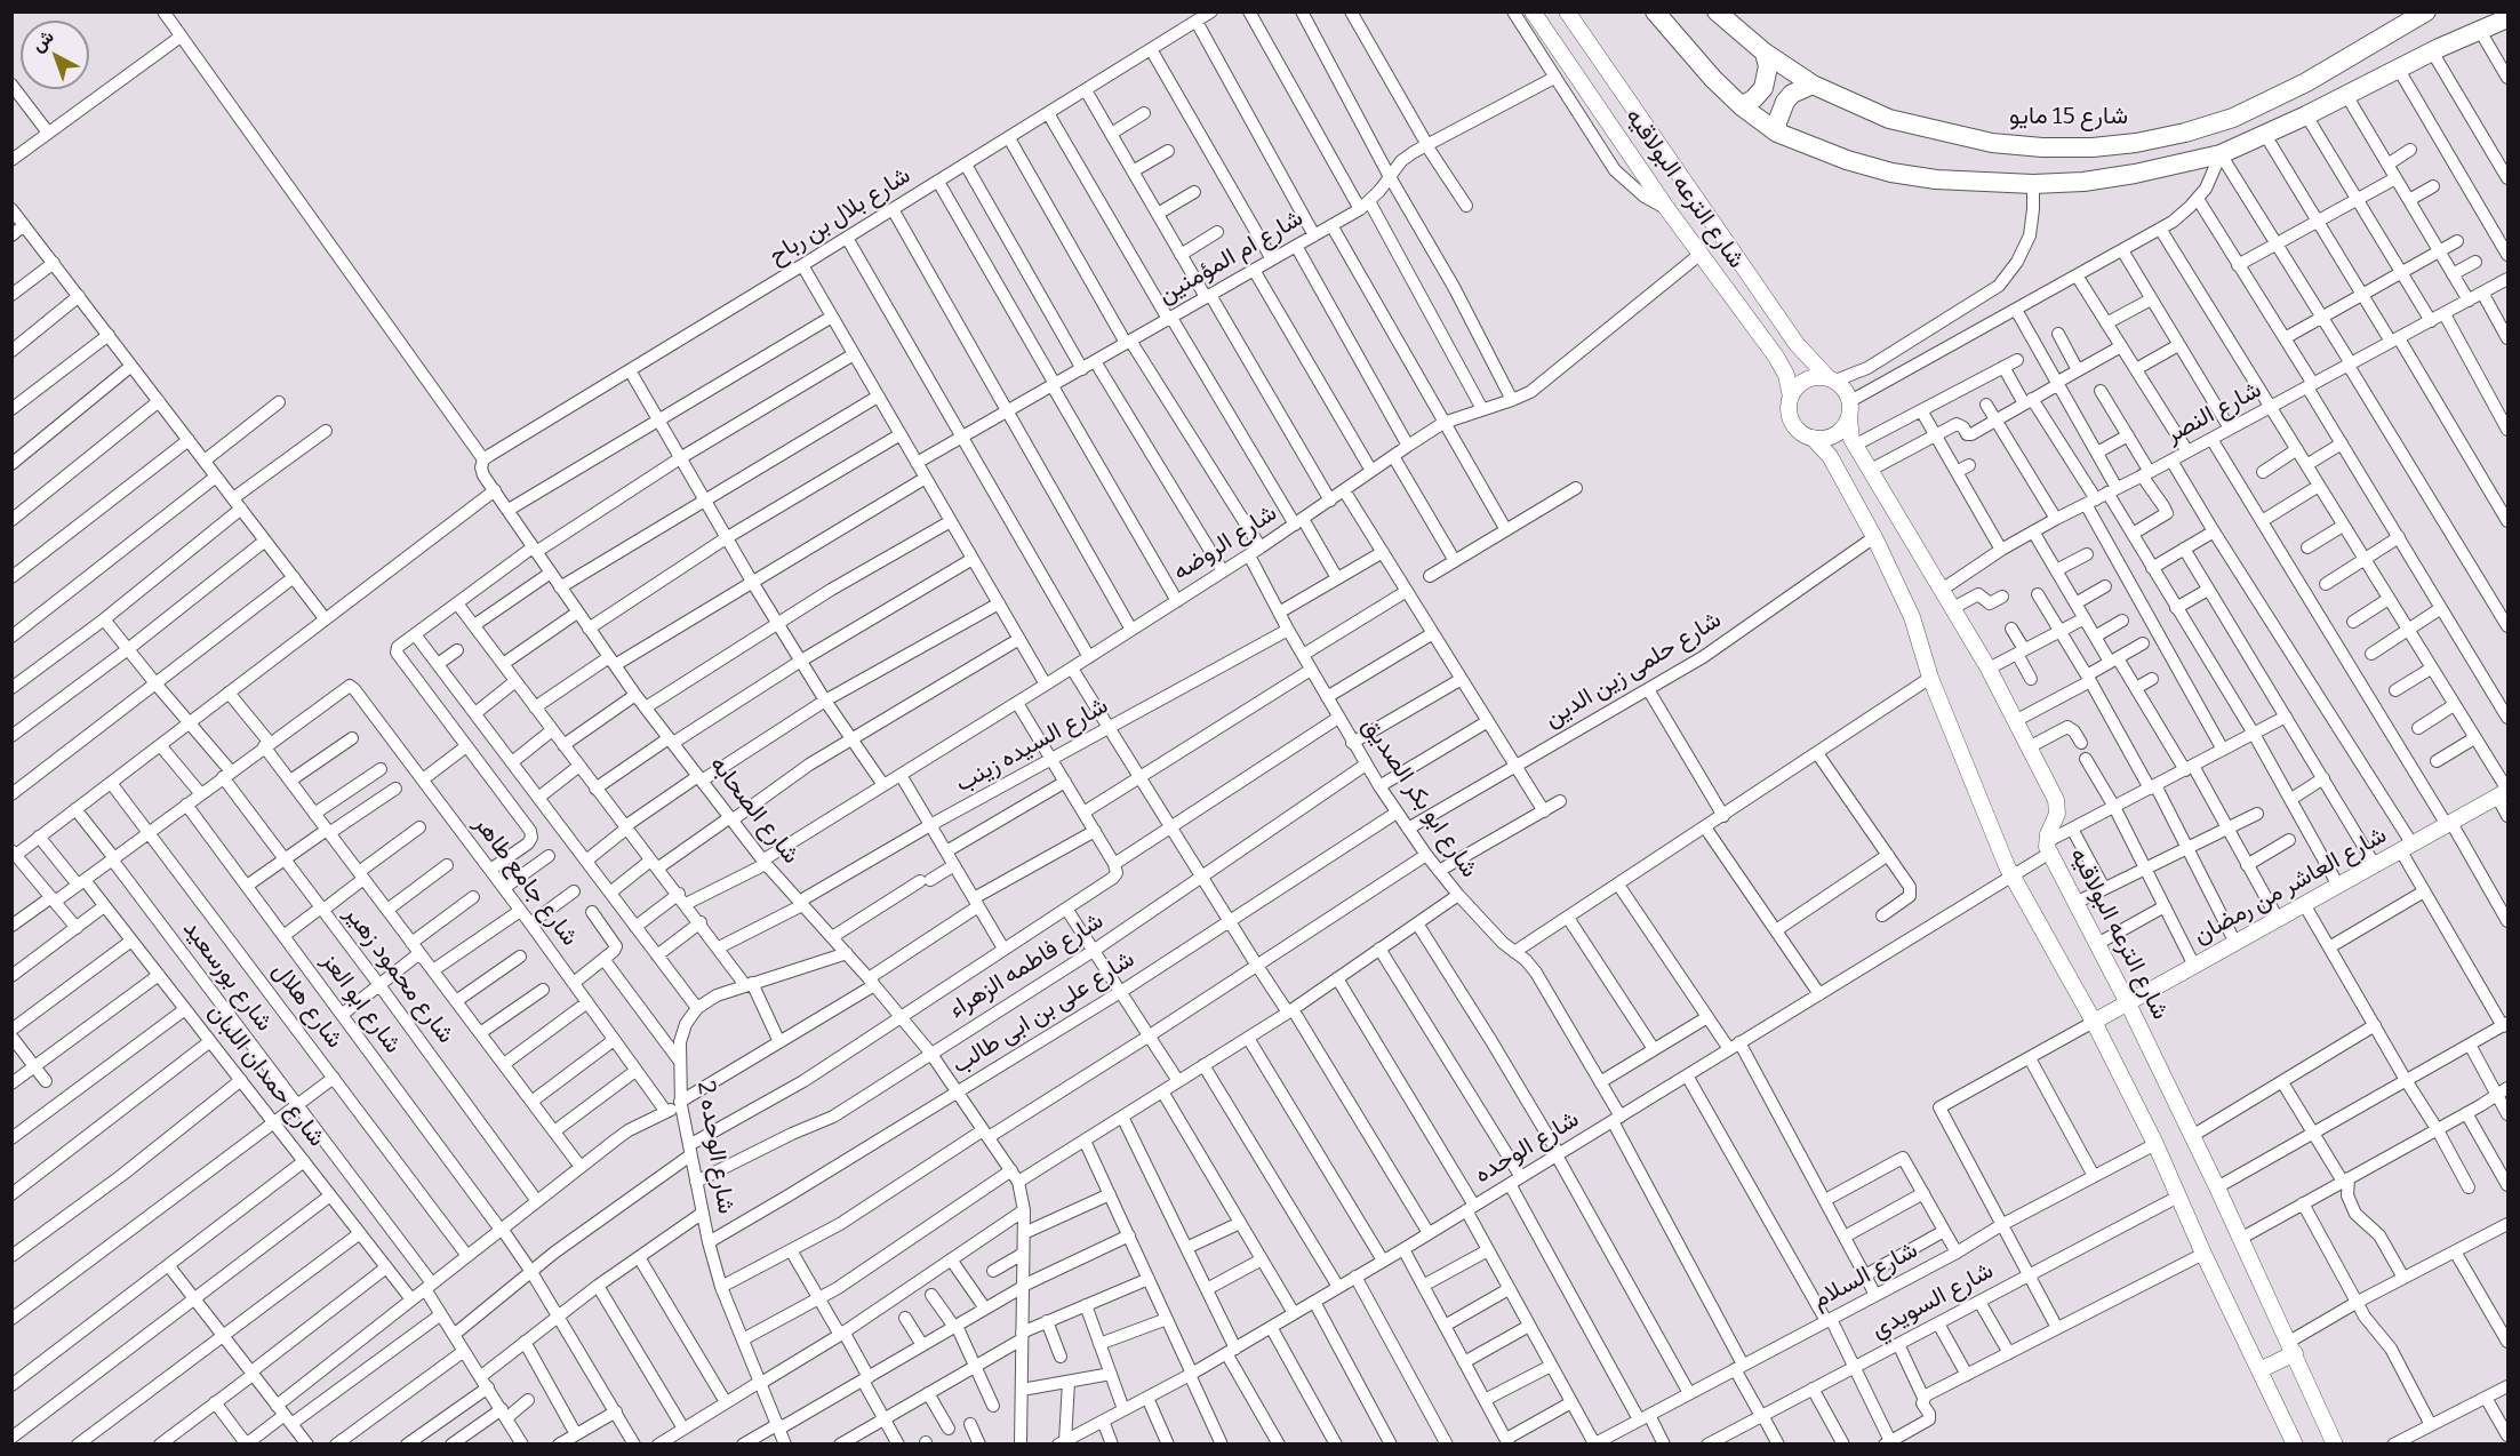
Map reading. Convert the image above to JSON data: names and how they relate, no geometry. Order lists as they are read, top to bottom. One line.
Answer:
{"streets":{"main road":["شارع 15 مايو"],"street":["شارع الترعه البولاقيه","شارع بلال بن رباح","شارع ام المؤمنين","شارع النصر","شارع الروضه","شارع حلمى زين الدين","شارع السيده زينب","شارع ابو بكر الصديق","شارع الصحابه","شارع جامع طاهر","شارع العاشر من رمضان","شارع فاطمه الزهراء","شارع محمود زهير","شارع بورسعيد","شارع ابو العز","شارع هلال","شارع على بن ابى طالب","شارع حمدان اللبان","شارع الوحده 2","شارع الوحده","شارع السلام","شارع السويدي"]},"crossings":[["شارع الترعه البولاقيه","شارع النصر"],["شارع الترعه البولاقيه","شارع الروضه"],["شارع الترعه البولاقيه","شارع العاشر من رمضان"],["شارع الترعه البولاقيه","شارع الوحده"],["شارع بلال بن رباح","شارع الصحابه"],["شارع الروضه","شارع ابو بكر الصديق"],["شارع الروضه","شارع الصحابه"],["شارع حلمى زين الدين","شارع ابو بكر الصديق"],["شارع السيده زينب","شارع ابو بكر الصديق"],["شارع السيده زينب","شارع الصحابه"],["شارع ابو بكر الصديق","شارع فاطمه الزهراء"],["شارع ابو بكر الصديق","شارع على بن ابى طالب"],["شارع ابو بكر الصديق","شارع الوحده"],["شارع ابو بكر الصديق","شارع السلام"],["شارع ابو بكر الصديق","شارع السويدي"],["شارع الصحابه","شارع فاطمه الزهراء"],["شارع الصحابه","شارع على بن ابى طالب"],["شارع فاطمه الزهراء","شارع الوحده 2"],["شارع على بن ابى طالب","شارع الوحده 2"]],"north":"top left"}
